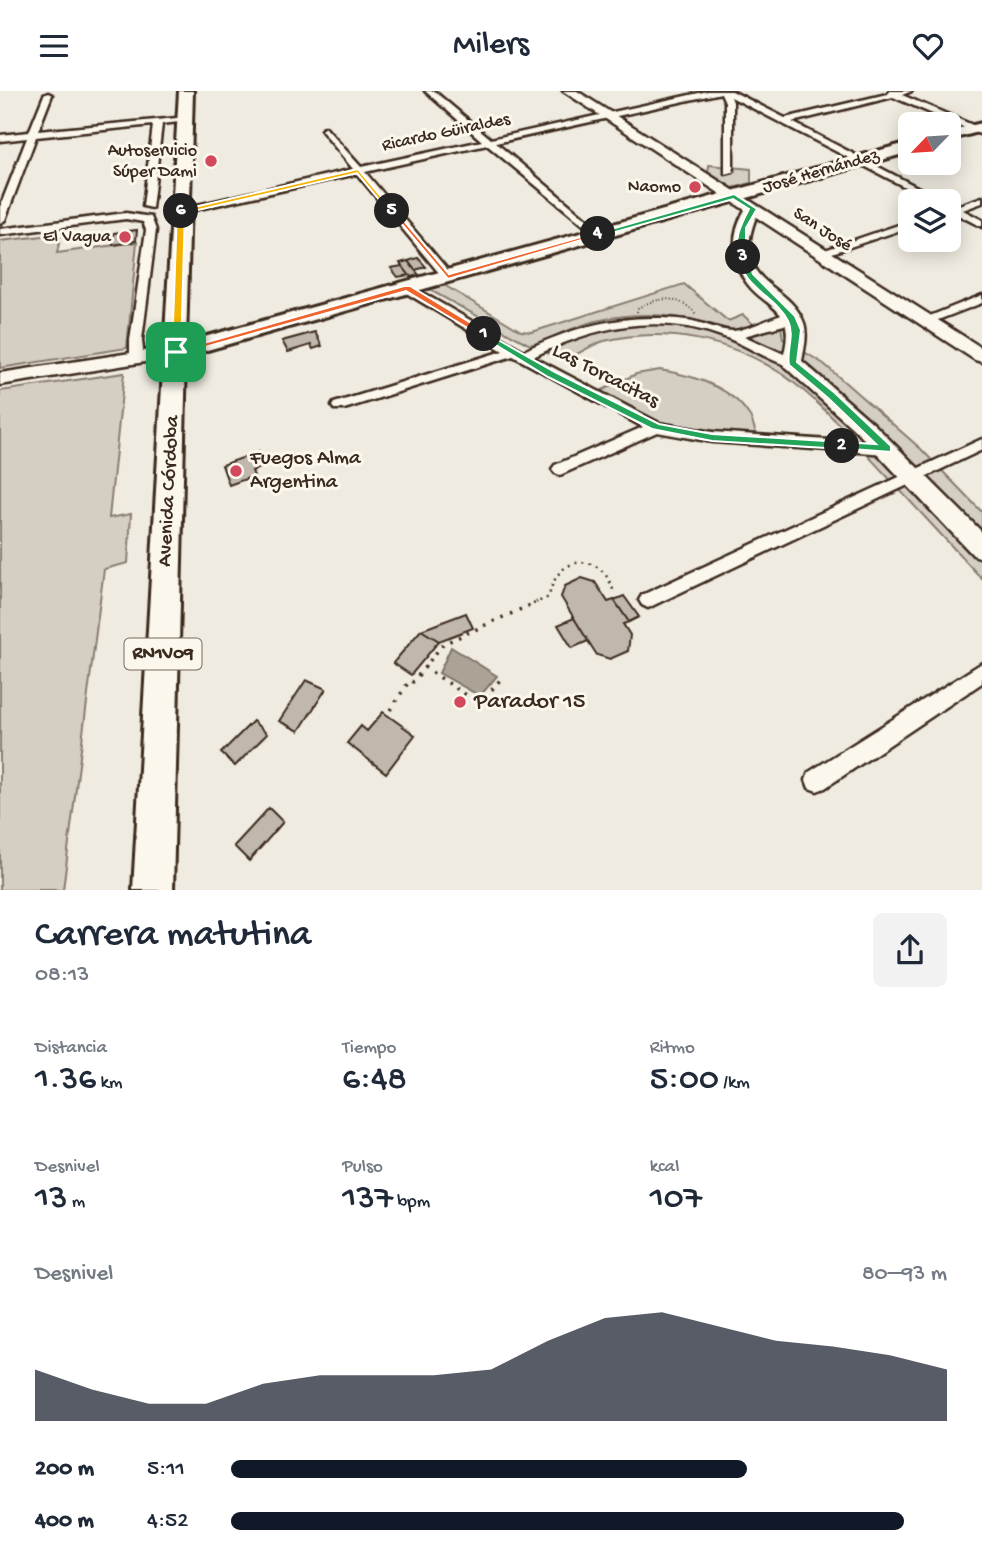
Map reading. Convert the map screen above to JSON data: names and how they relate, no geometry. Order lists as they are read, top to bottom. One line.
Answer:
{"streets":{"main road":["José Hernández","Avenida Córdoba","RN1V09"],"street":["Ricardo Güiraldes","San José","Las Torcacitas"]},"crossings":[["Ricardo Güiraldes","San José"],["Ricardo Güiraldes","Avenida Córdoba"],["José Hernández","San José"],["José Hernández","Las Torcacitas"],["José Hernández","Avenida Córdoba"]],"places":["Autoservicio Súper Dami","Naomo","El Vagua","Fuegos Alma Argentina","Parador 15"],"north":"bottom left","page":{"header":"Milers","pins":["5","6","4","3","1","2"],"heading":["Carrera matutina","08:13"],"stats":[["Distancia","1.36 km"],["Tiempo","6:48"],["Ritmo","5:00 /km"],["Desnivel","13 m"],["Pulso","137 bpm"],["kcal","107"]],"chart":["Desnivel","80–93 m"],"list":[{"name":"200 m","note":"5:11"},{"name":"400 m","note":"4:52"}]}}
